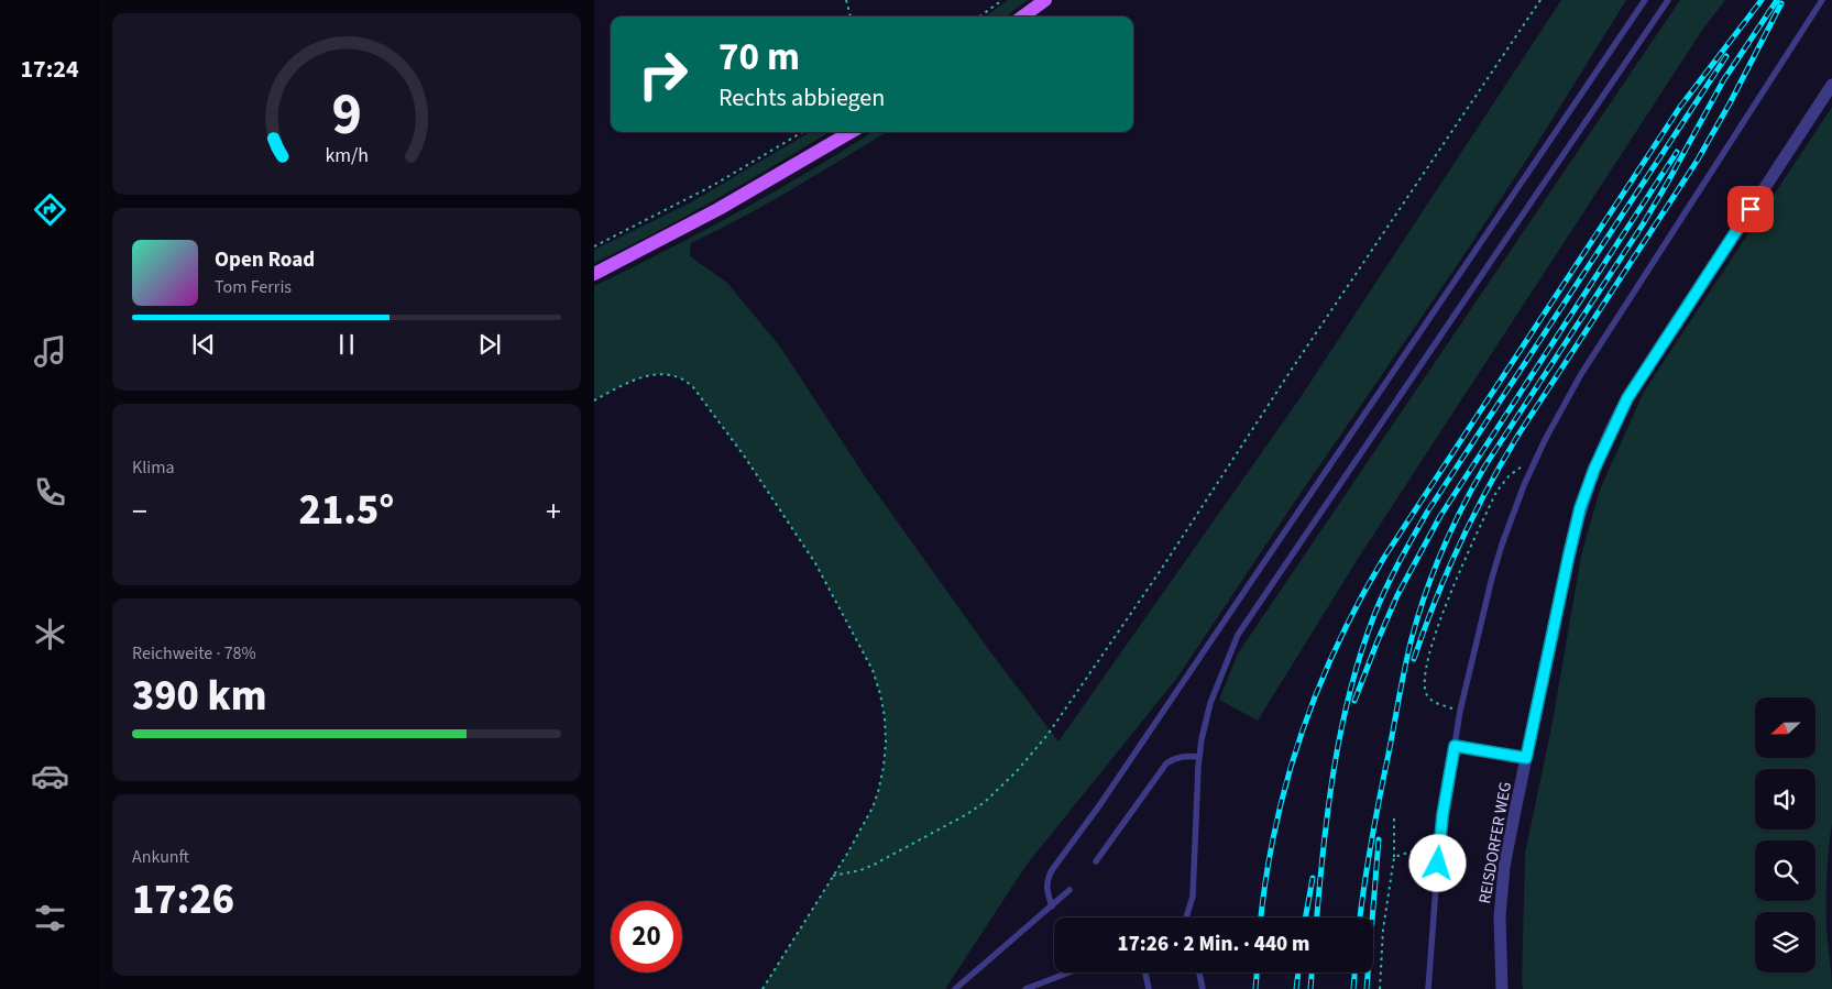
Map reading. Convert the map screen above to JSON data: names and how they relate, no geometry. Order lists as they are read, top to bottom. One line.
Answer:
{"streets":{"street":["REISDORFER WEG"]},"north":"left","page":{"tabs":"17:24","turn":["70 m","Rechts abbiegen"],"song":["Open Road","Tom Ferris"],"tile":["Klima",["Reichweite · 78%","390 km"],["Ankunft","17:26"]],"heat":["−","21.5°","+"],"limit":"20","trip":"17:26 · 2 Min. · 440 m","gauge":["9","km/h"]}}
